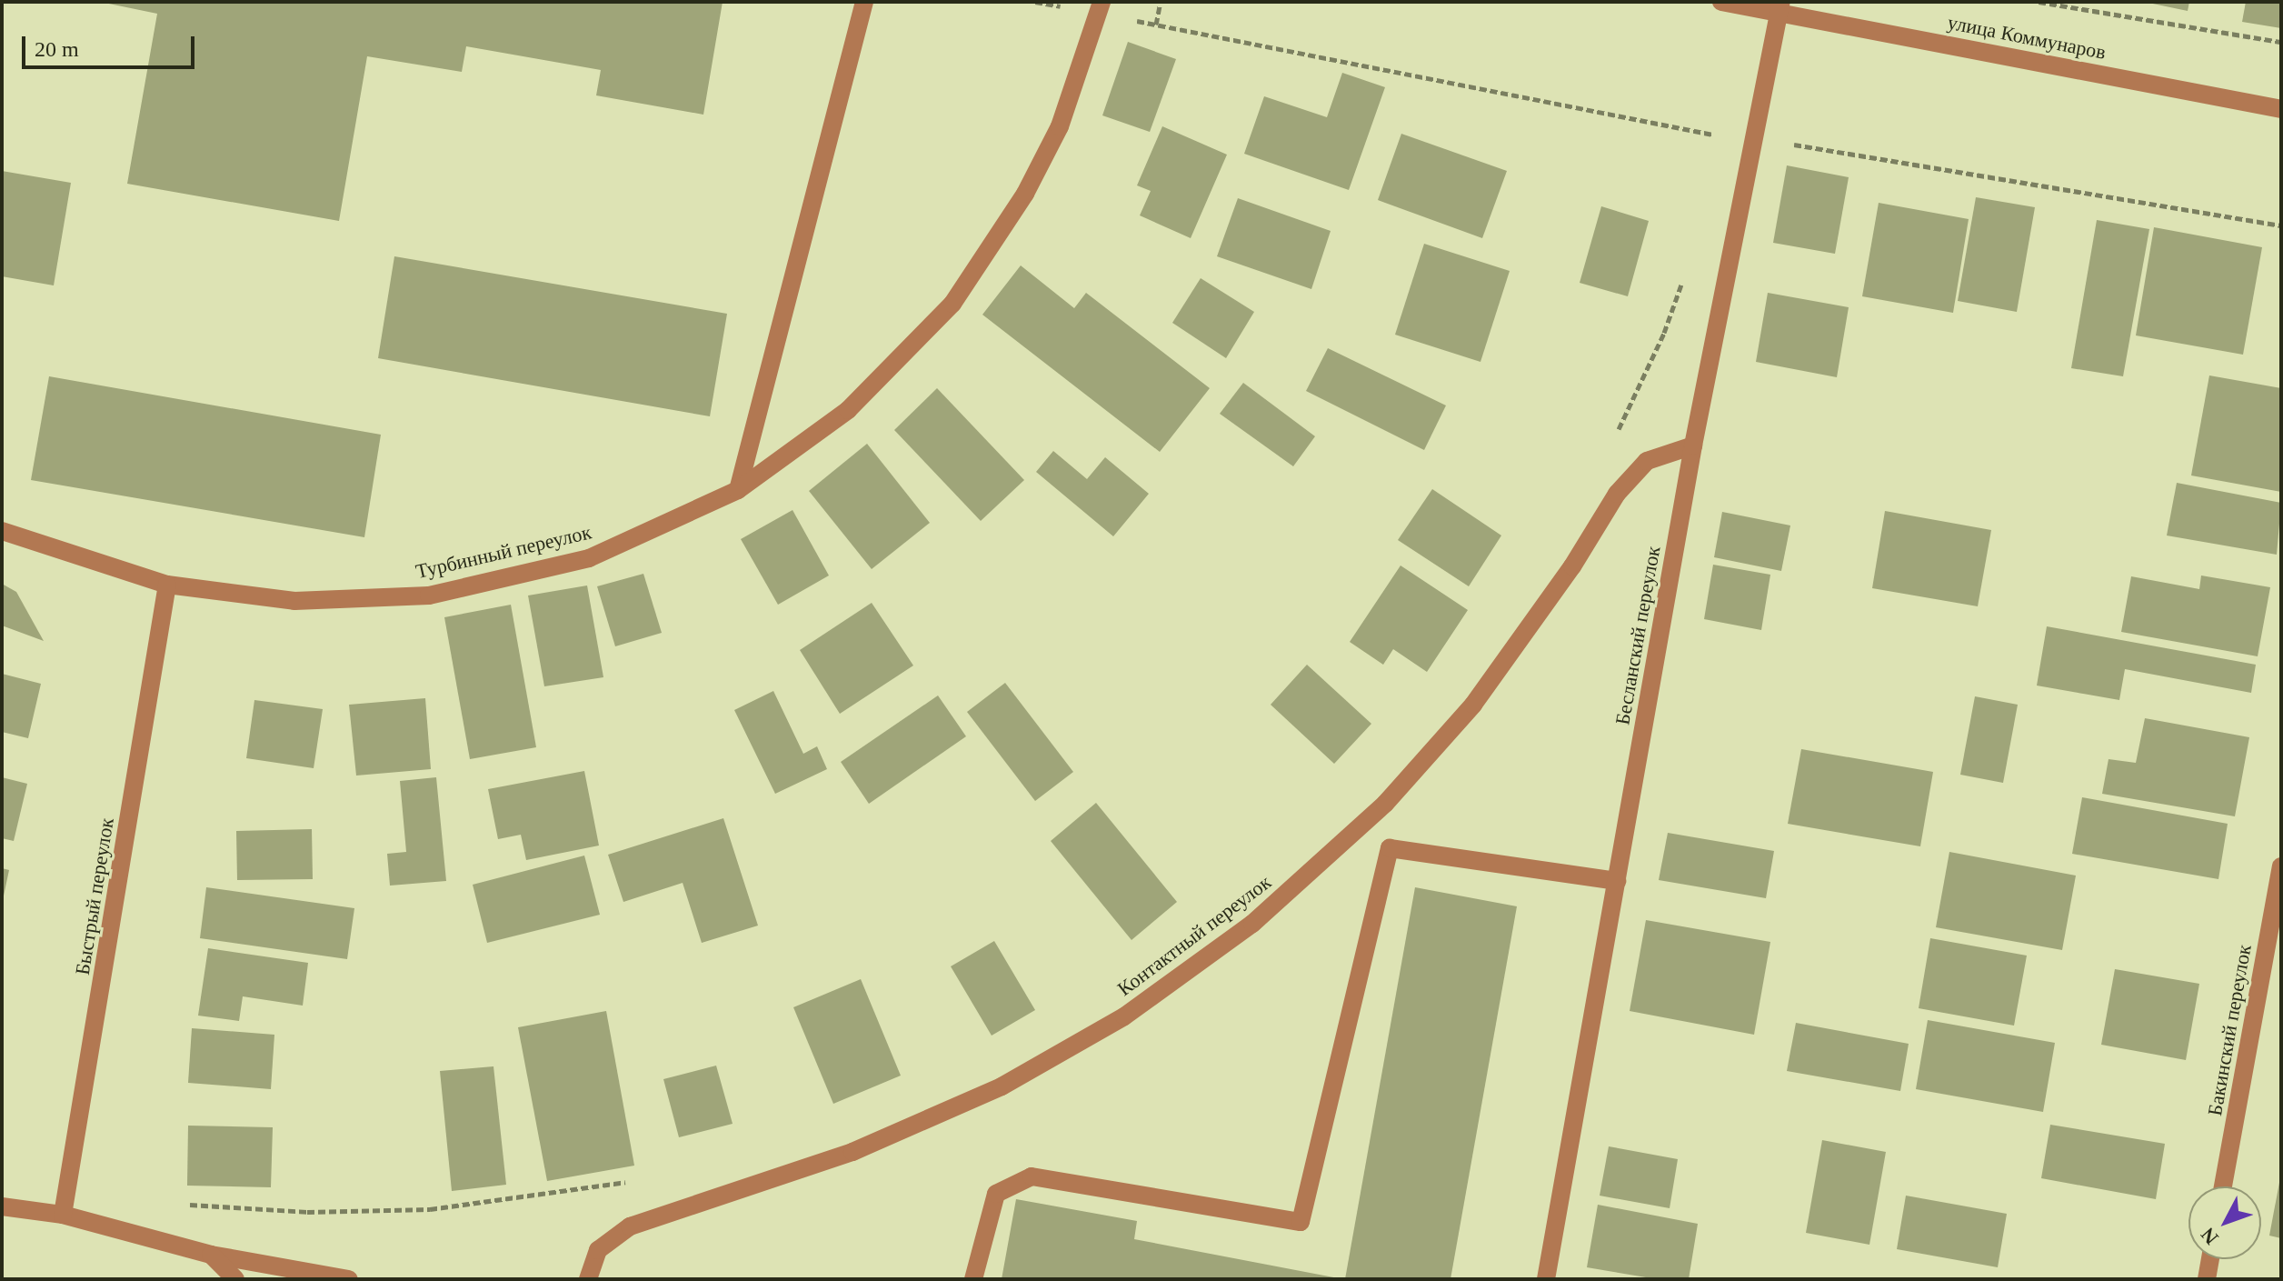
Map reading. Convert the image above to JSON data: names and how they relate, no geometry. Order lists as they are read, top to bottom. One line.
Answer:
{"streets":{"street":["улица Коммунаров","Турбинный переулок","Бесланский переулок","Быстрый переулок","Контактный переулок","Бакинский переулок"]},"crossings":[["улица Коммунаров","Бесланский переулок"],["Турбинный переулок","Быстрый переулок"],["Бесланский переулок","Контактный переулок"]],"scale_bar":"20 m","north":"bottom left"}
